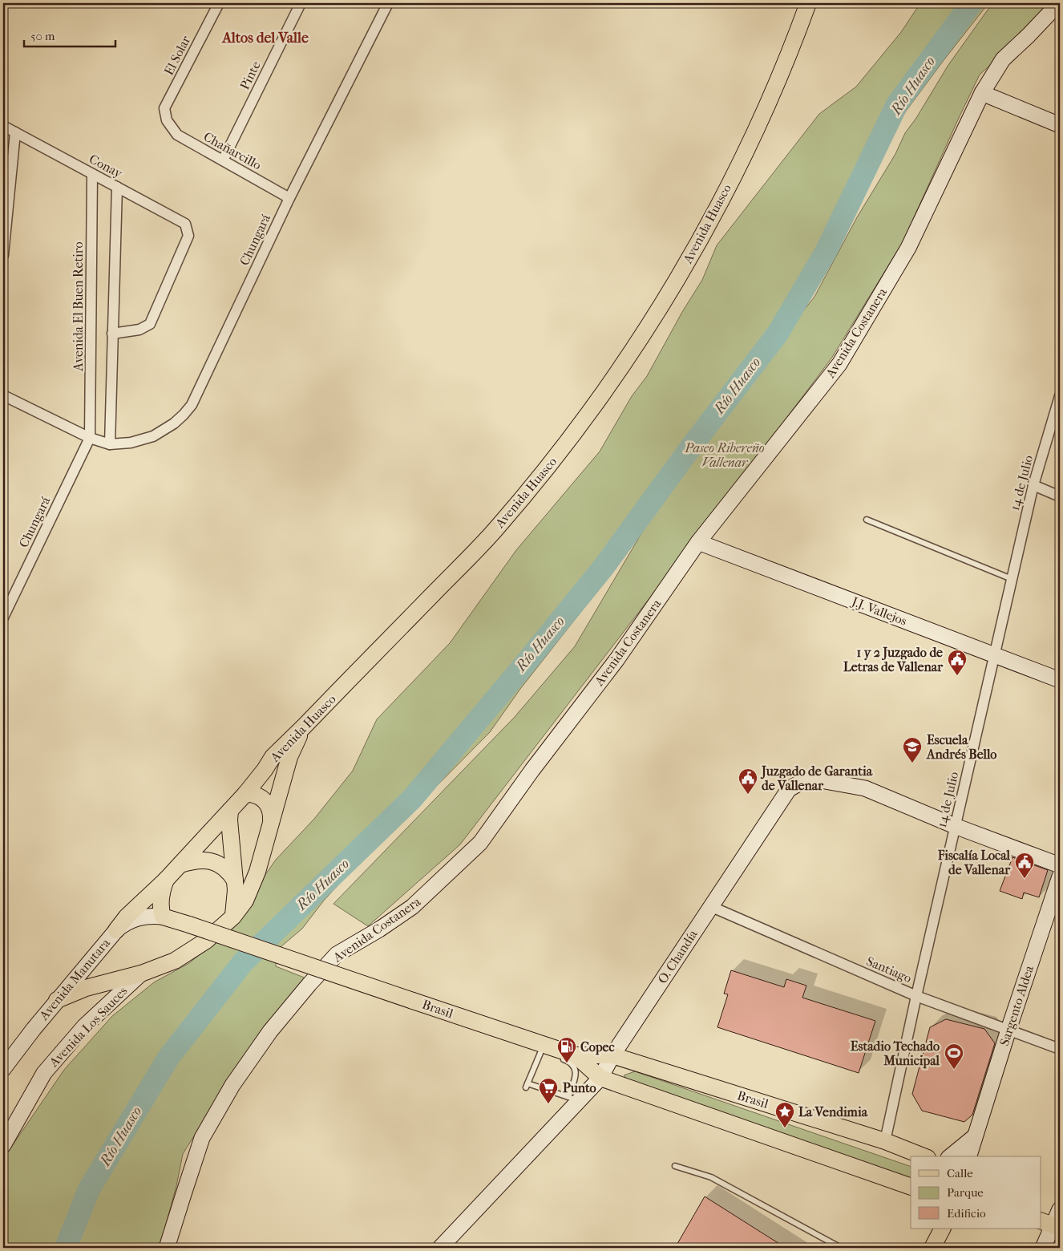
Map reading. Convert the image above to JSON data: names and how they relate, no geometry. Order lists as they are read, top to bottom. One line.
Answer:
{"streets":{"main road":["Avenida Huasco","Avenida Costanera","J.J. Vallejos","O. Chandía","Avenida Manutara","Sargento Aldea","Brasil","Avenida Los Sauces"],"street":["El Solar","Pinte","Chañarcillo","Conay","Chungará","Avenida El Buen Retiro","14 de Julio","Santiago"]},"crossings":[["El Solar","Chañarcillo"],["Pinte","Chañarcillo"],["Chañarcillo","Chungará"],["Conay","Avenida El Buen Retiro"],["Avenida Huasco","Avenida Manutara"],["Avenida Huasco","Brasil"],["Chungará","Avenida El Buen Retiro"],["Avenida Costanera","J.J. Vallejos"],["14 de Julio","J.J. Vallejos"],["14 de Julio","O. Chandía"],["14 de Julio","Santiago"],["14 de Julio","Brasil"],["O. Chandía","Santiago"],["O. Chandía","Brasil"],["Santiago","Sargento Aldea"],["Avenida Manutara","Brasil"]],"districts":["Altos del Valle"],"water":["Río Huasco"],"parks":["Paseo Ribereño Vallenar"],"places":{"public building":["1 y 2 Juzgado de Letras de Vallenar","Juzgado de Garantia de Vallenar","Fiscalía Local de Vallenar"],"school or university":["Escuela Andrés Bello"],"fuel station":["Copec"],"sports":["Estadio Techado Municipal"],"supermarket":["Punto"],"place":["La Vendimia"]},"legend":["Calle","Parque","Edificio"],"scale_bar":"50 m"}
